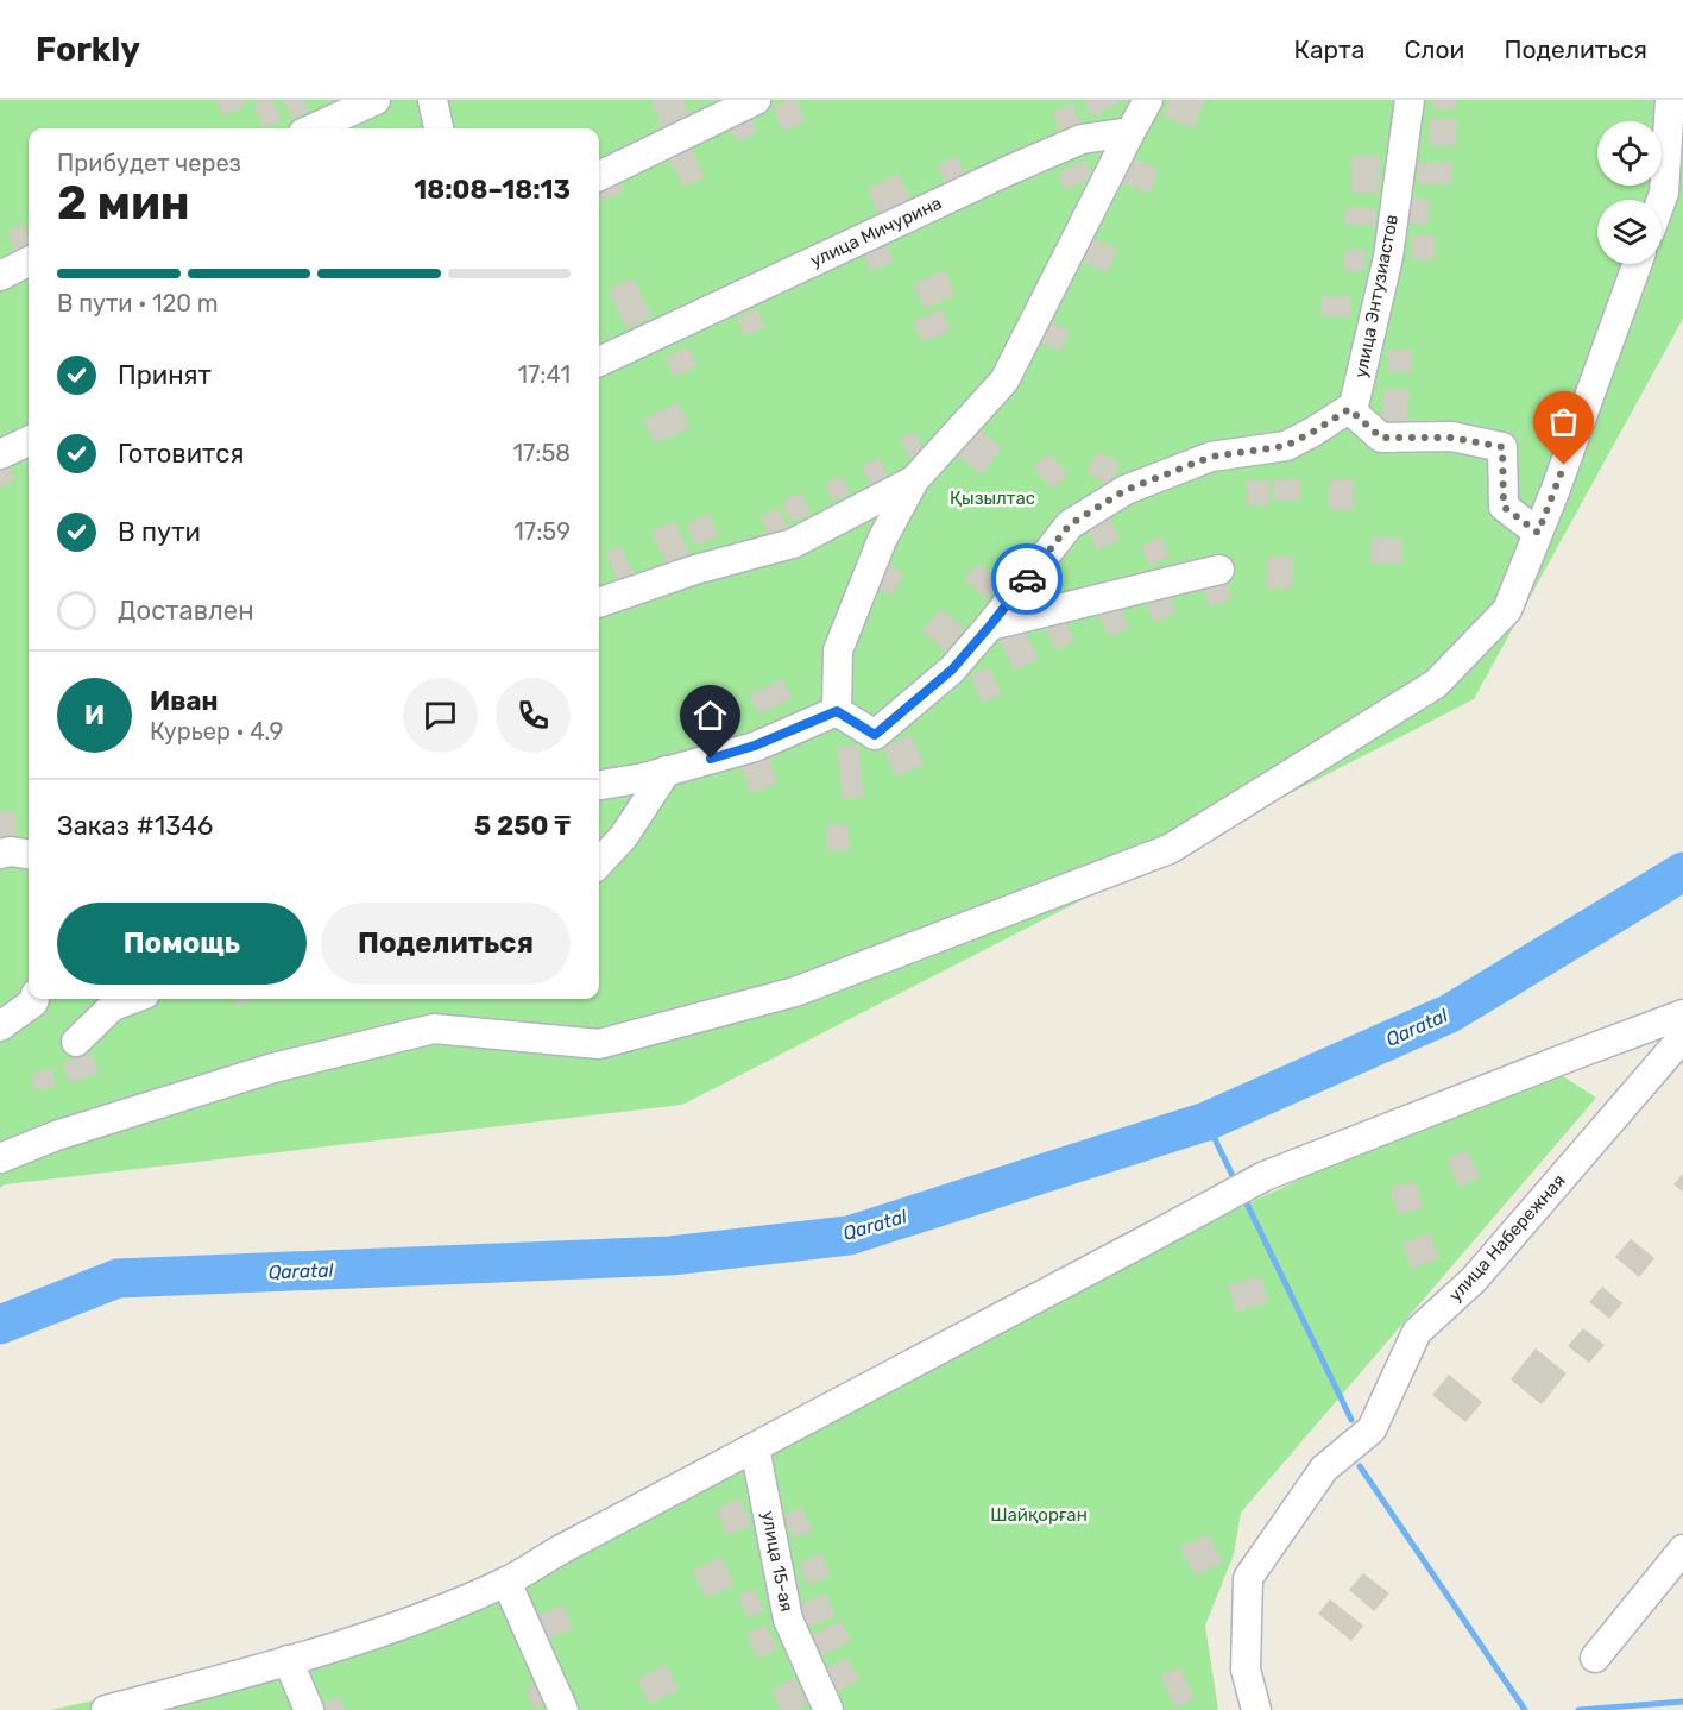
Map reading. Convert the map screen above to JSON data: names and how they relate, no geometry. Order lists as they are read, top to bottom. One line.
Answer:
{"streets":{"street":["улица Мичурина","улица Энтузиастов","улица Набережная","улица 15-ая"]},"water":["Qaratal"],"parks":["Қызылтас","Шайқорған"],"page":{"header":"Forkly","nav":["Карта","Слои","Поделиться"],"heading":["2 мин","Прибудет через","18:08–18:13"],"panel":["Иван","Курьер · 4.9","Заказ #1346","5 250 ₸"],"bar":"В пути · 120 m","list":[["Принят","17:41"],["Готовится","17:58"],["В пути","17:59"],"Доставлен"],"round":"И","buttons":["Помощь","Поделиться"]}}
